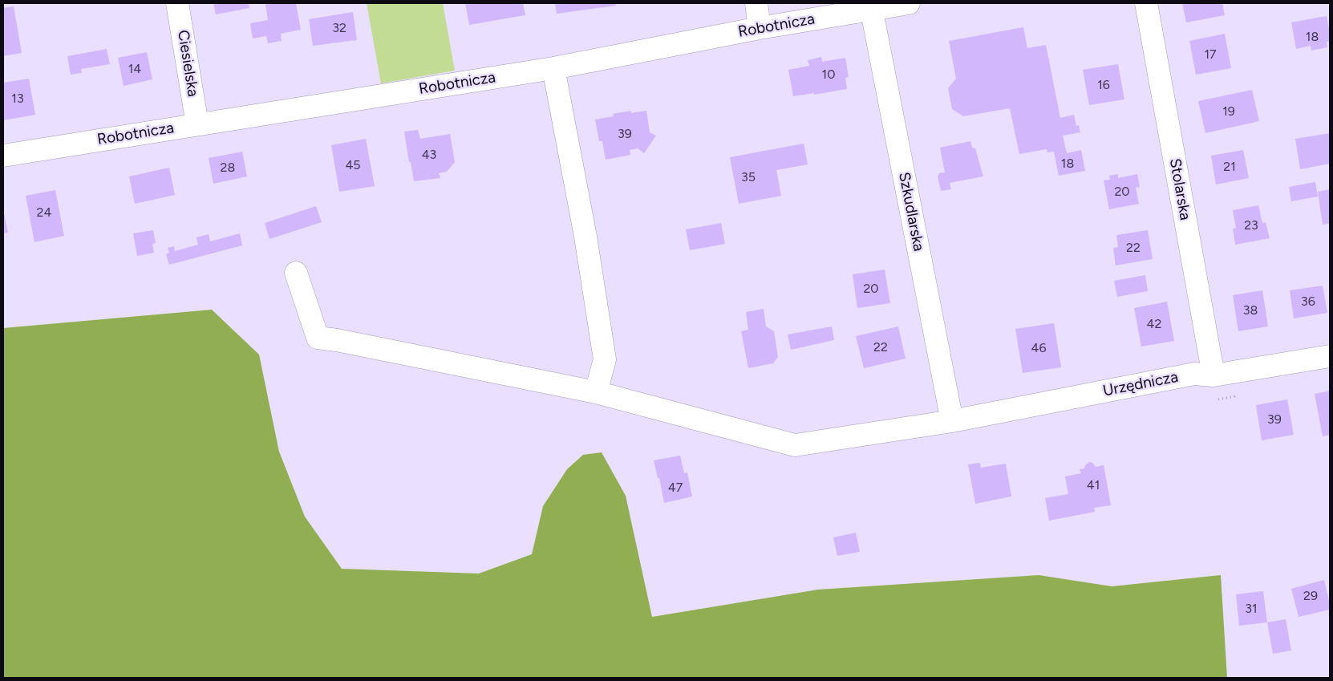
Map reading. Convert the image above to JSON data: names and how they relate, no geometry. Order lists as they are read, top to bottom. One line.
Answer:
{"streets":{"street":["Robotnicza","Ciesielska","Stolarska","Szkudlarska","Urzędnicza"]},"crossings":[["Robotnicza","Ciesielska"],["Robotnicza","Szkudlarska"],["Stolarska","Urzędnicza"],["Szkudlarska","Urzędnicza"]],"house_numbers":["32","18","17","14","10","16","13","19","39","43","18","45","21","28","35","20","24","23","22","20","36","38","42","22","46","39","41","47","29","31"]}
